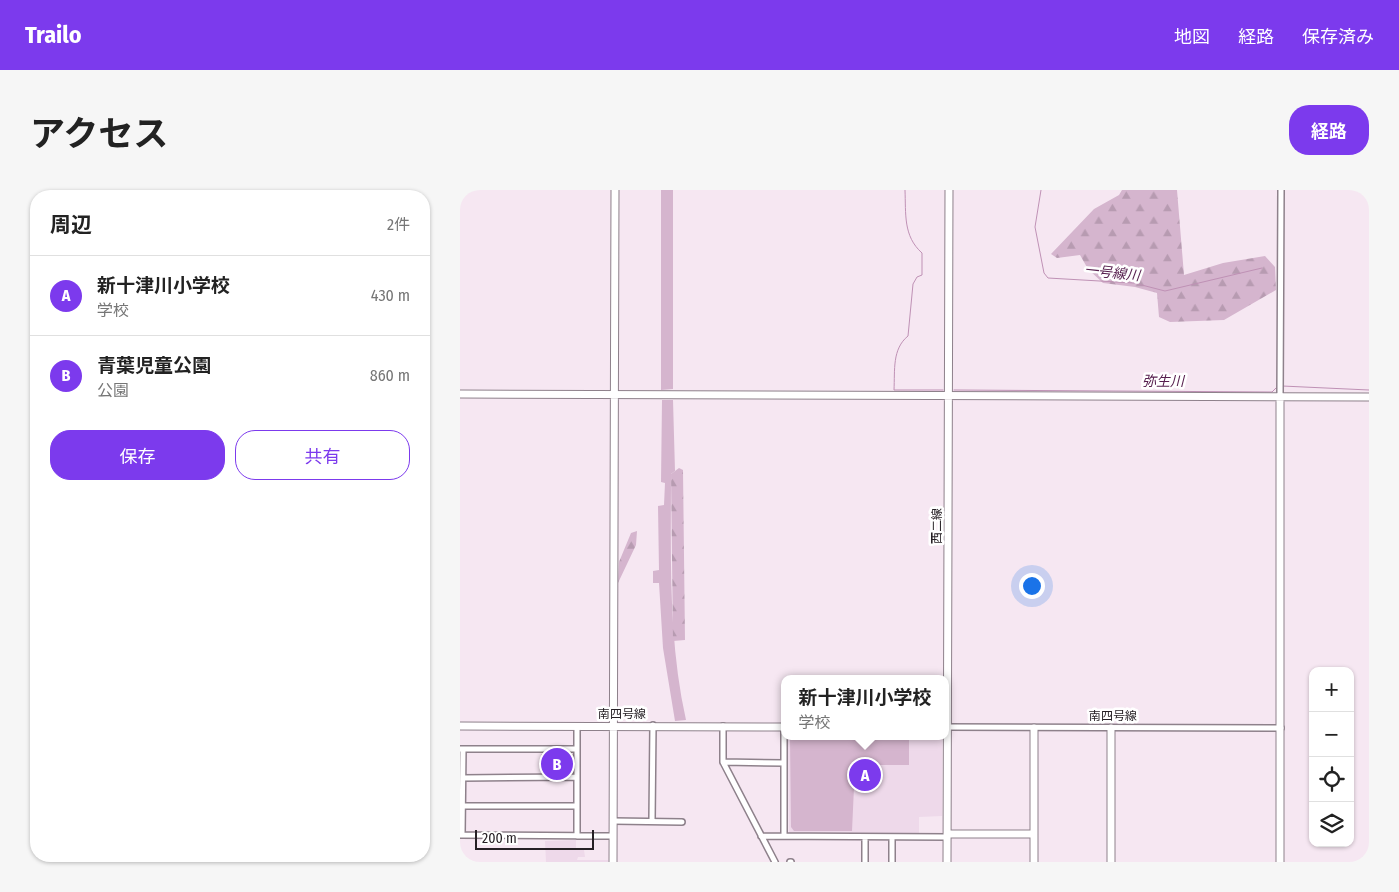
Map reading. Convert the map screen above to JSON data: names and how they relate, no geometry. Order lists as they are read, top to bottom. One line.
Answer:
{"streets":{"street":["西二線","南四号線"]},"water":["一号線川","弥生川"],"scale_bar":"200 m","page":{"header":"Trailo","nav":["地図","経路","保存済み"],"title":"アクセス","buttons":["経路",["保存","共有"]],"heading":["周辺","2件"],"list":[{"mark":"A","name":"新十津川小学校","note":"学校","value":"430 m"},{"mark":"B","name":"青葉児童公園","note":"公園","value":"860 m"}],"map_buttons":["+","−"],"popup":["新十津川小学校","学校"],"pins":["B","A"],"scale":"200 m"}}
